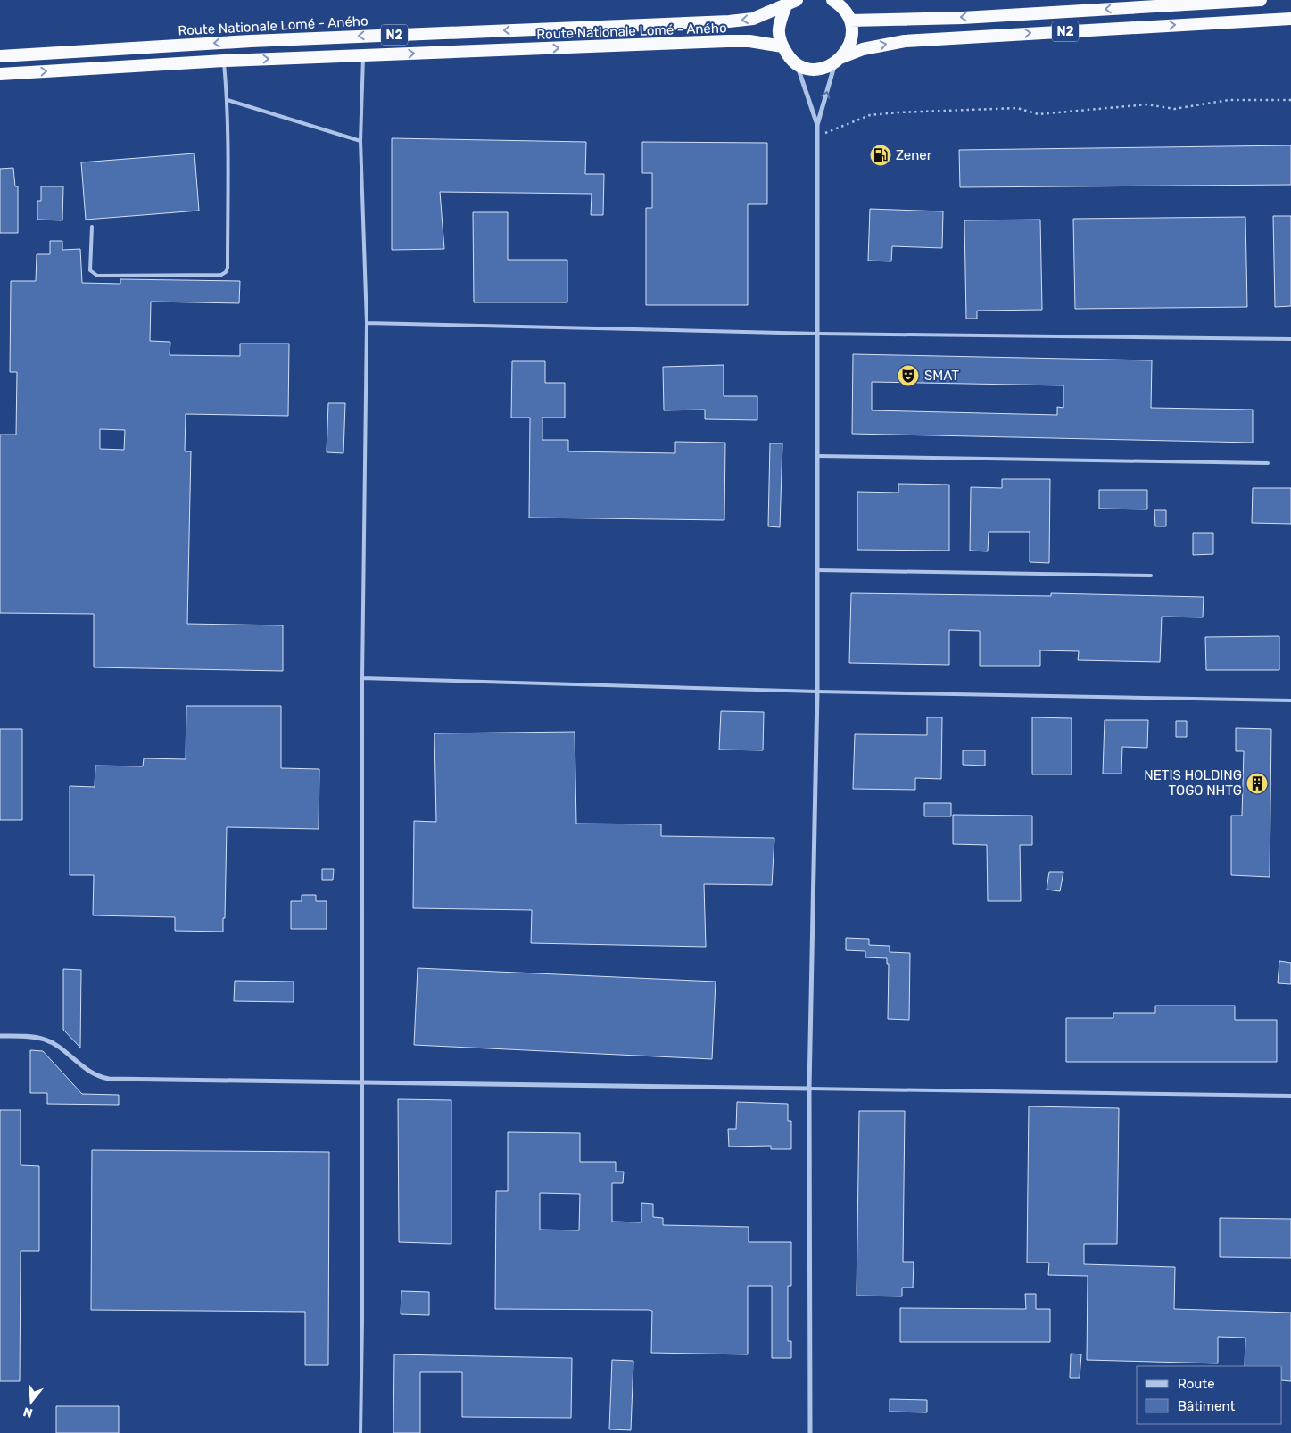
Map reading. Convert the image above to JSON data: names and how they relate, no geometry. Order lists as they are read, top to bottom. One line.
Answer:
{"streets":{"highway":["Route Nationale Lomé - Aného","N2"]},"places":{"fuel station":["Zener"],"theatre":["SMAT"],"building":["NETIS HOLDING TOGO NHTG"]},"legend":["Route","Bâtiment"],"north":"bottom"}
